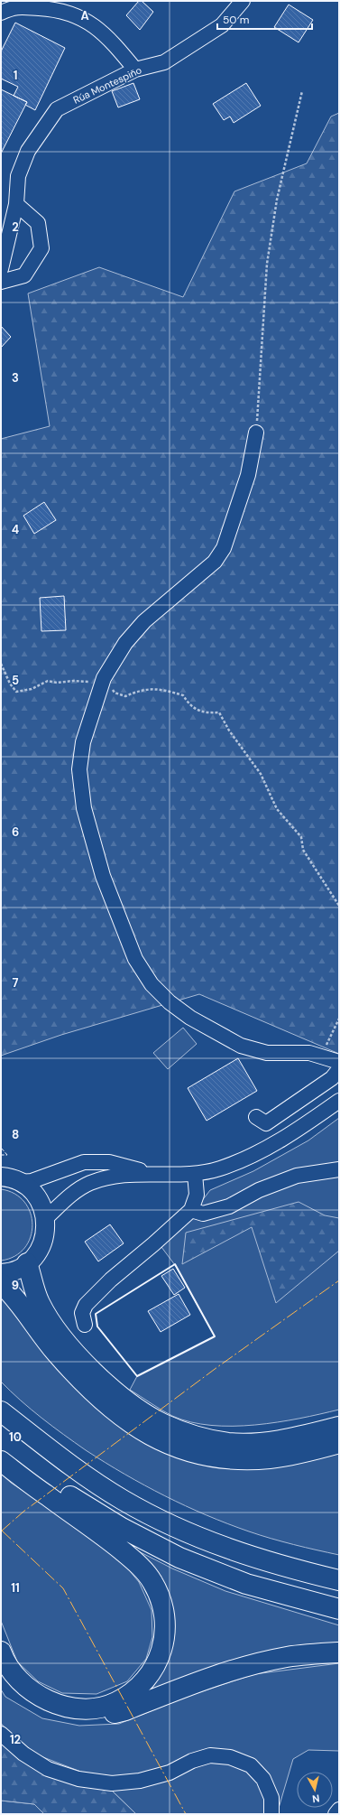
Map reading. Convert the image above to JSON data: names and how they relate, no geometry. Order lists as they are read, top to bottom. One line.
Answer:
{"streets":{"street":["Rúa Montespiño"]},"scale_bar":"50 m","north":"bottom","grid":{"columns":["A"],"rows":["1","2","3","4","5","6","7","8","9","10","11","12"]}}
